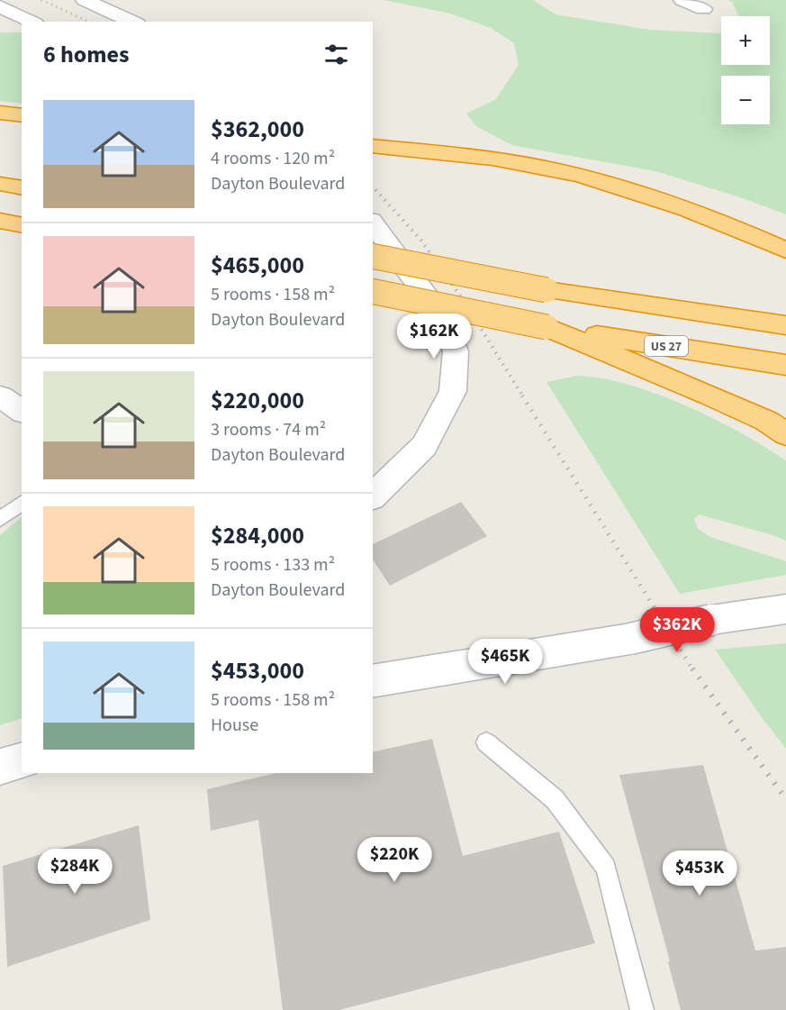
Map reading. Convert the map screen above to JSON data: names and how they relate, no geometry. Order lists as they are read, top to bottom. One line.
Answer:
{"streets":{"highway":["US 27"]},"page":{"map_buttons":["+","−"],"heading":"6 homes","list":[{"name":"$362,000","note":"4 rooms · 120 m² · Dayton Boulevard"},{"name":"$465,000","note":"5 rooms · 158 m² · Dayton Boulevard"},{"name":"$220,000","note":"3 rooms · 74 m² · Dayton Boulevard"},{"name":"$284,000","note":"5 rooms · 133 m² · Dayton Boulevard"},{"name":"$453,000","note":"5 rooms · 158 m² · House"}],"price":["$162K","$362K","$465K","$220K","$284K","$453K"]}}
